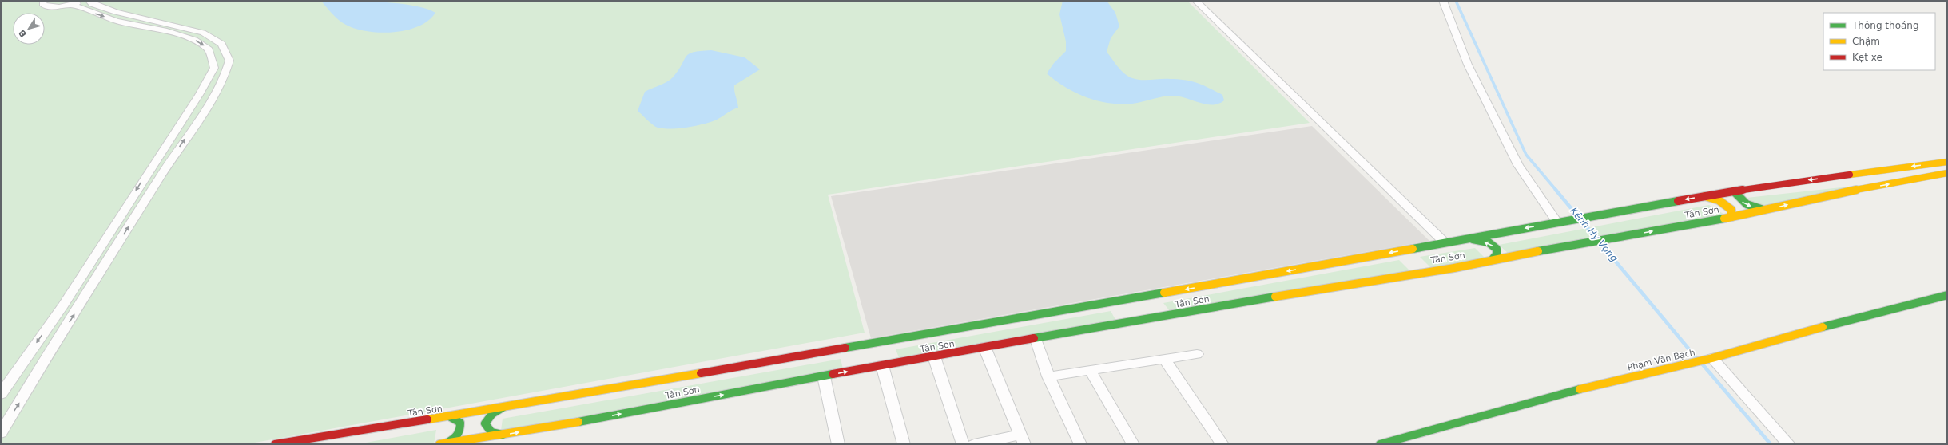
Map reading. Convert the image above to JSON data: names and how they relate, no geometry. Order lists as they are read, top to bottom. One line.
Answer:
{"streets":{"street":["Tân Sơn","Phạm Văn Bạch"]},"water":["Kênh Hy Vọng"],"legend":["Thông thoáng","Chậm","Kẹt xe"],"north":"bottom left"}
